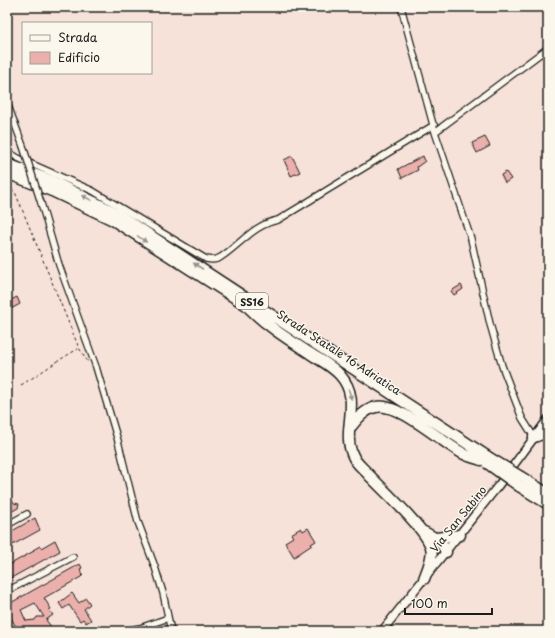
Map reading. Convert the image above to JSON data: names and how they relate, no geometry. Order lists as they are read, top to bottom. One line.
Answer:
{"streets":{"highway":["SS16","Strada Statale 16 Adriatica"],"street":["Via San Sabino"]},"legend":["Strada","Edificio"],"scale_bar":"100 m"}
